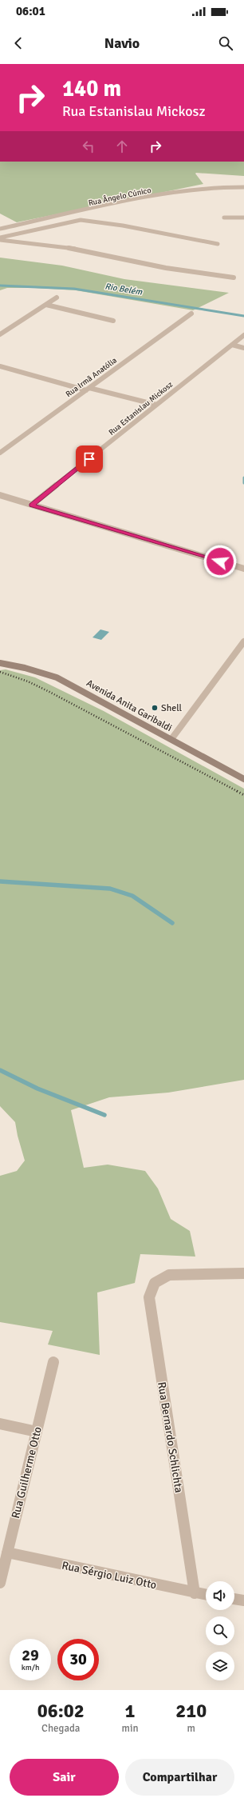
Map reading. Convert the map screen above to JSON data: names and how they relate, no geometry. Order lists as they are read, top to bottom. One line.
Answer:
{"streets":{"main road":["Avenida Anita Garibaldi"],"street":["Rua Ângelo Cúnico","Rua Irmã Anatólia","Rua Estanislau Mickosz","Rua Bernardo Schlichta","Rua Guilherme Otto","Rua Sérgio Luiz Otto"]},"crossings":[["Rua Bernardo Schlichta","Rua Sérgio Luiz Otto"],["Rua Guilherme Otto","Rua Sérgio Luiz Otto"]],"water":["Rio Belém"],"places":["Shell"],"page":{"status":"06:01","header":"Navio","turn":["140 m","Rua Estanislau Mickosz"],"speed":"29 km/h","limit":"30","eta":["06:02","Chegada","1","min","210","m"],"buttons":["Sair","Compartilhar"]}}
